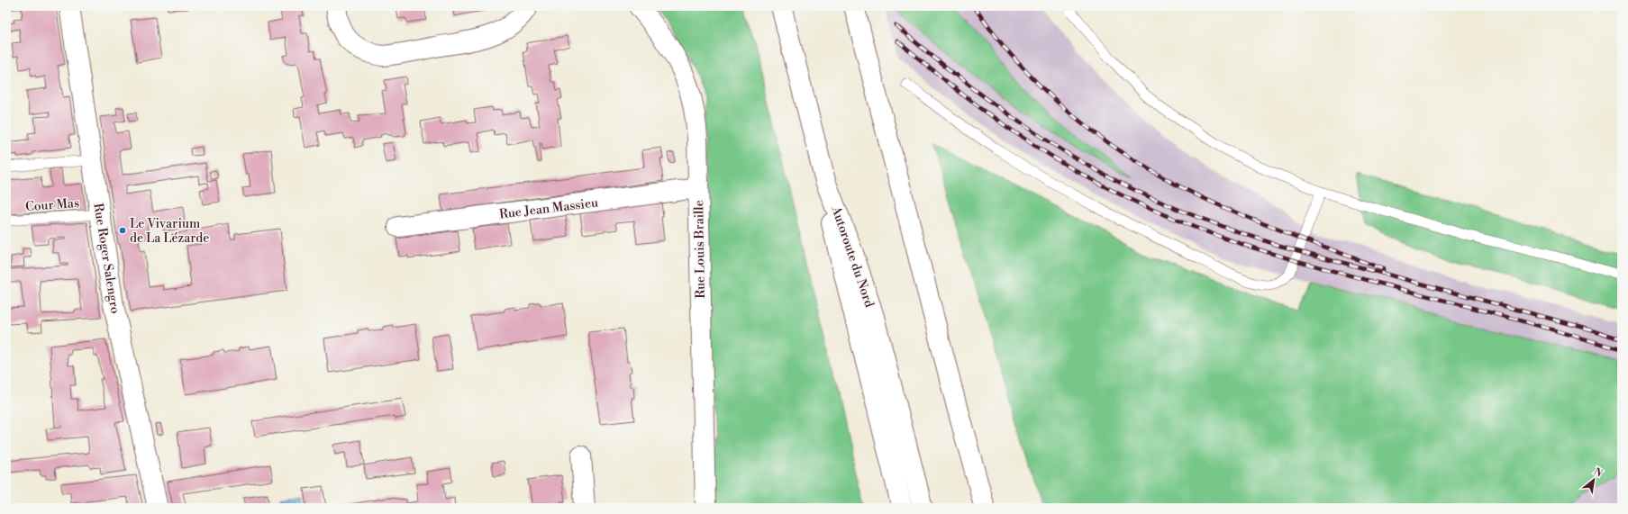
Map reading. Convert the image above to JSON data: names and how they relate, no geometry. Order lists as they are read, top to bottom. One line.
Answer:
{"streets":{"main road":["Rue Jean Massieu","Rue Louis Braille","Autoroute du Nord","Rue Roger Salengro"],"lane":["Cour Mas"]},"crossings":[["Cour Mas","Rue Roger Salengro"],["Rue Jean Massieu","Rue Louis Braille"]],"places":["Le Vivarium de La Lézarde"],"north":"top right"}
